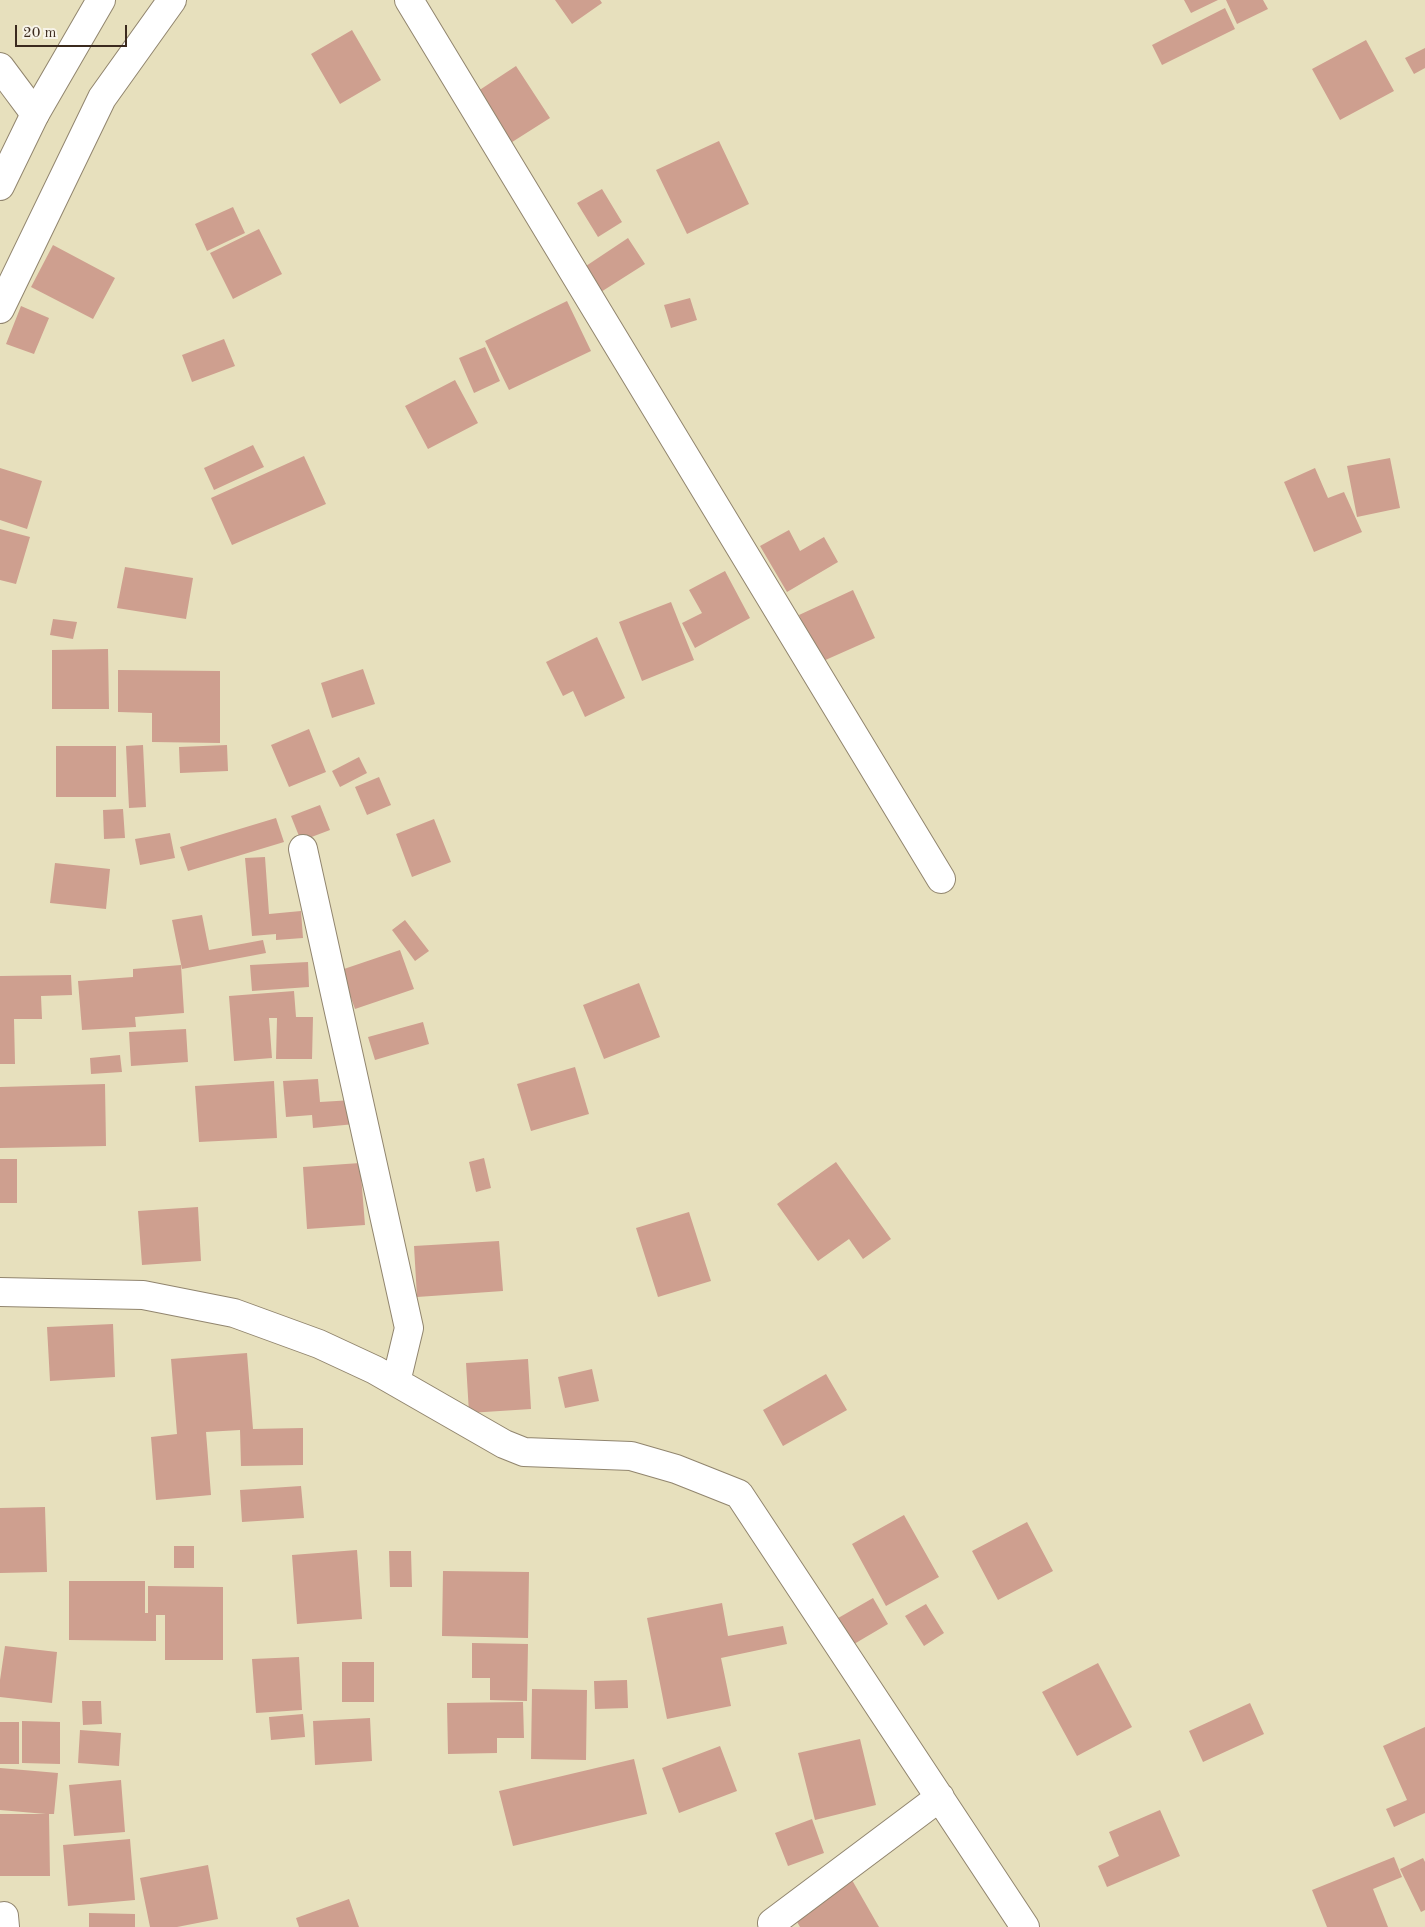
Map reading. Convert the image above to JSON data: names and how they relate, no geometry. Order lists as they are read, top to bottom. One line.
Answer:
{"scale_bar":"20 m"}
